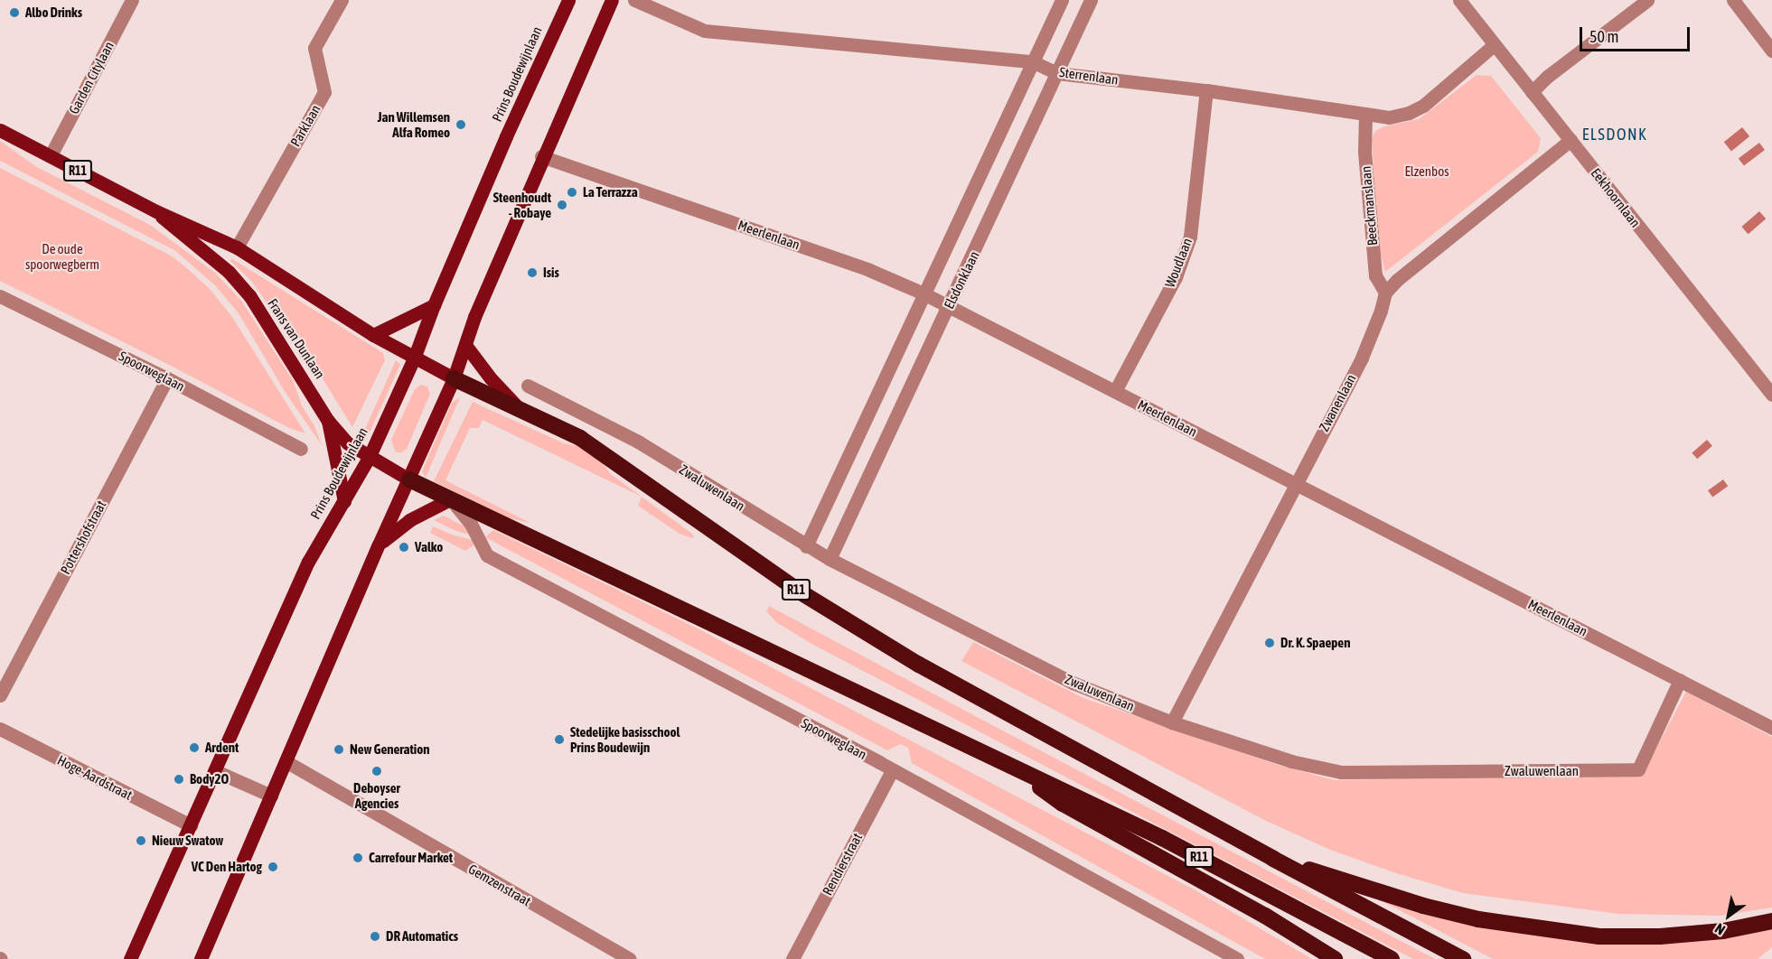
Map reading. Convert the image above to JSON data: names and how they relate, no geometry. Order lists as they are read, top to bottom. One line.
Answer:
{"streets":{"highway":["R11"],"main road":["Prins Boudewijnlaan","Frans van Dunlaan"],"street":["Sterrenlaan","Garden Citylaan","Parklaan","Eekhoornlaan","Beeckmanslaan","Meerlenlaan","Woudlaan","Elsdonklaan","Spoorweglaan","Zwanenlaan","Zwaluwenlaan","Pottershofstraat","Hoge-Aardstraat","Rendierstraat","Gemzenstraat"]},"crossings":[["Prins Boudewijnlaan","Frans van Dunlaan"],["Prins Boudewijnlaan","Hoge-Aardstraat"],["Sterrenlaan","Eekhoornlaan"],["Sterrenlaan","Beeckmanslaan"],["Sterrenlaan","Woudlaan"],["Sterrenlaan","Elsdonklaan"],["Garden Citylaan","Frans van Dunlaan"],["Parklaan","Frans van Dunlaan"],["R11","Frans van Dunlaan"],["R11","Spoorweglaan"],["Eekhoornlaan","Zwanenlaan"],["Beeckmanslaan","Zwanenlaan"],["Meerlenlaan","Woudlaan"],["Meerlenlaan","Elsdonklaan"],["Meerlenlaan","Zwanenlaan"],["Meerlenlaan","Zwaluwenlaan"],["Elsdonklaan","Zwaluwenlaan"],["Spoorweglaan","Pottershofstraat"],["Spoorweglaan","Rendierstraat"],["Zwanenlaan","Zwaluwenlaan"]],"districts":["ELSDONK"],"parks":["Elzenbos","De oude spoorwegberm"],"places":["Albo Drinks","Jan Willemsen Alfa Romeo","La Terrazza","Steenhoudt - Robaye","Isis","Valko","Dr. K. Spaepen","Stedelijke basisschool Prins Boudewijn","Ardent","New Generation","Deboyser Agencies","Body2O","Nieuw Swatow","Carrefour Market","VC Den Hartog","DR Automatics"],"scale_bar":"50 m","north":"bottom left"}
